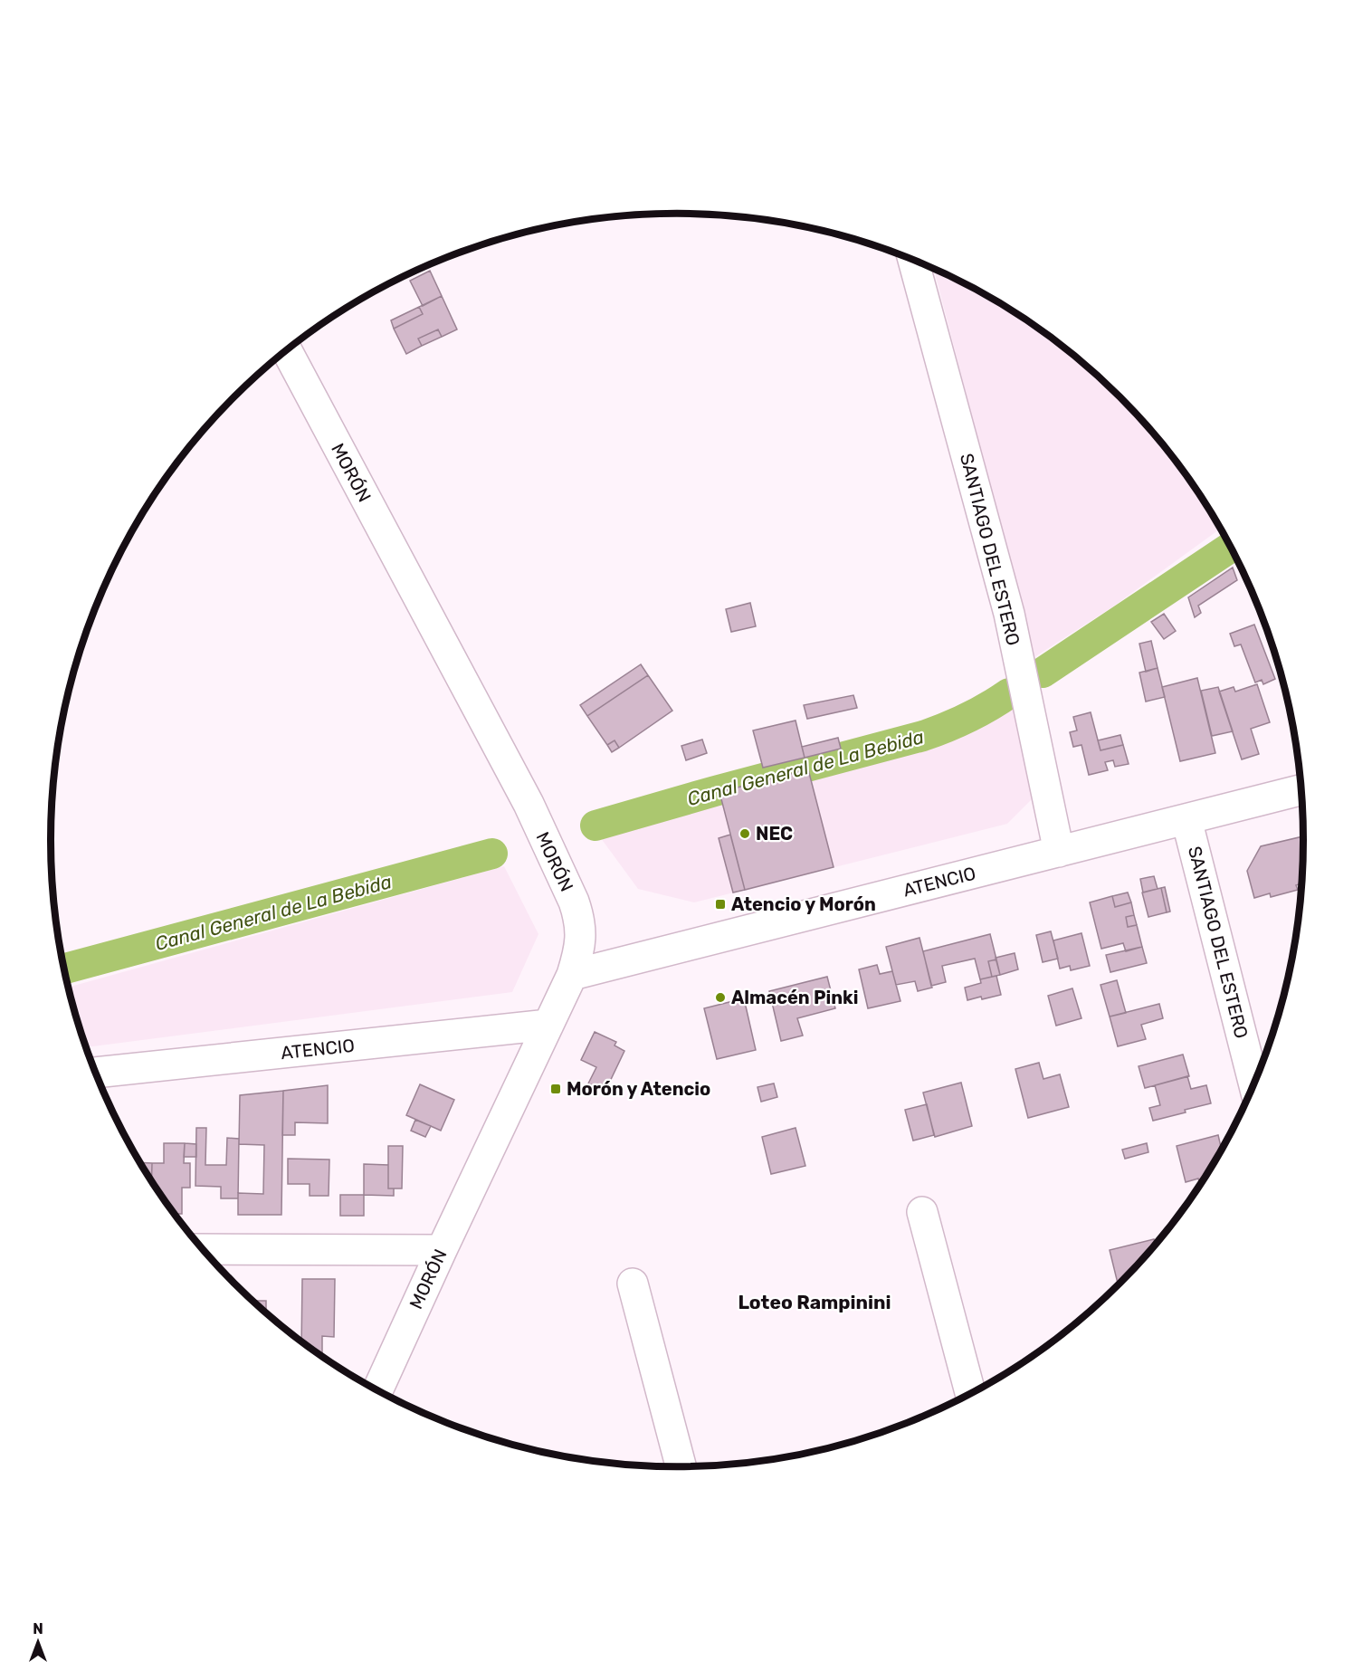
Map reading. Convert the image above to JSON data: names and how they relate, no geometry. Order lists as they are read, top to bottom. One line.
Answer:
{"streets":{"street":["MORÓN","SANTIAGO DEL ESTERO","ATENCIO"]},"crossings":[["MORÓN","ATENCIO"],["SANTIAGO DEL ESTERO","ATENCIO"]],"districts":["Loteo Rampinini"],"water":["Canal General de La Bebida"],"places":{"other":["NEC","Almacén Pinki"],"transit":["Atencio y Morón","Morón y Atencio"]},"north":"top"}
